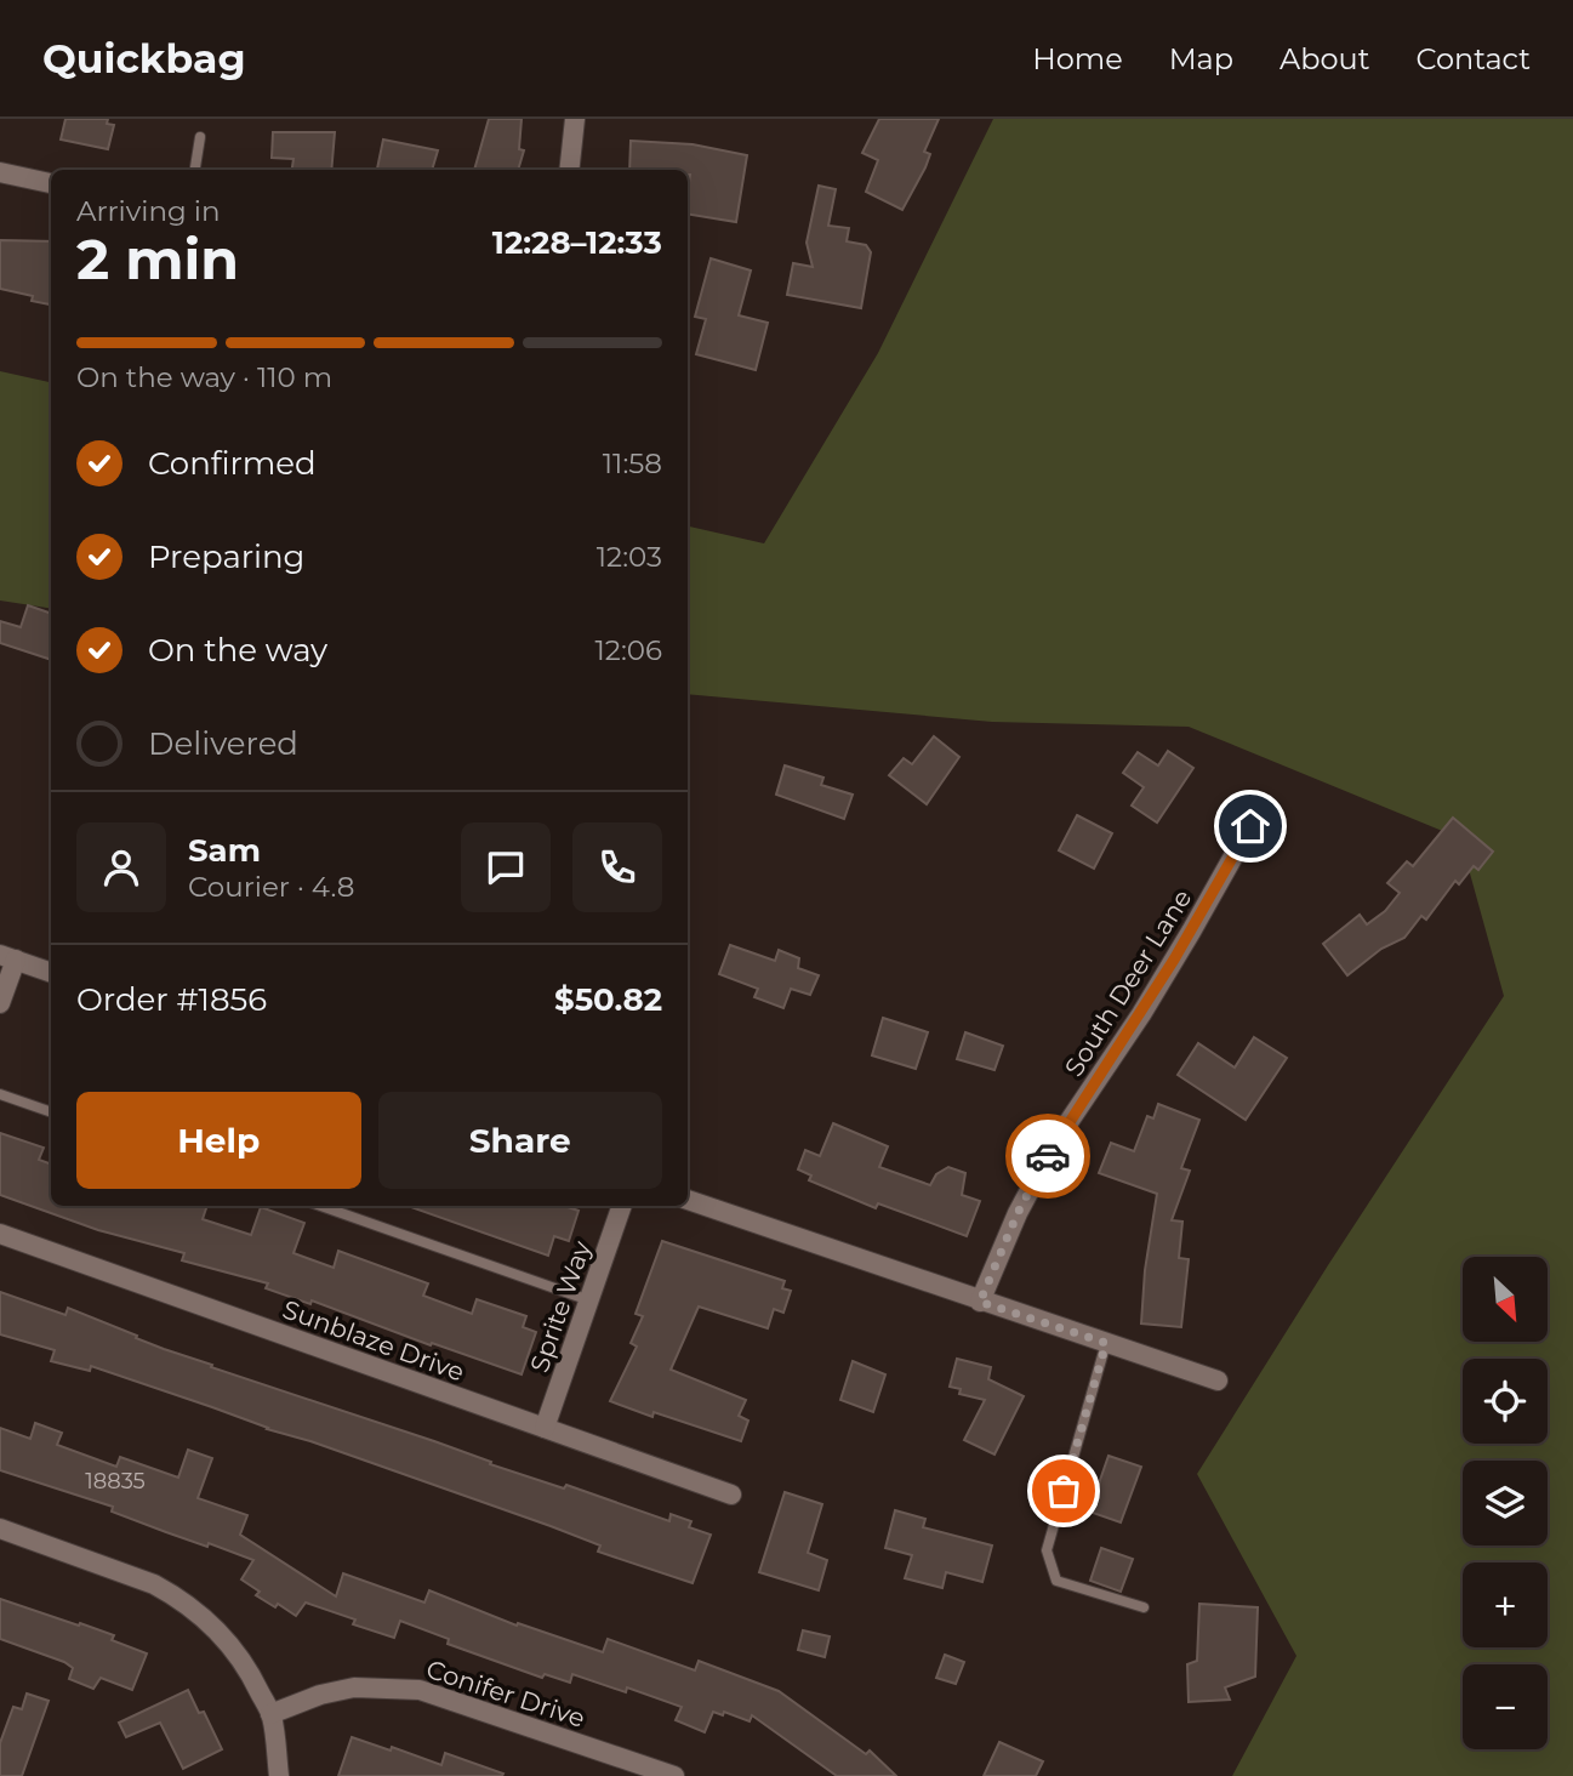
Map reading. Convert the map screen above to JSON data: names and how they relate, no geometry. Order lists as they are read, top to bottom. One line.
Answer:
{"streets":{"street":["South Deer Lane","Sprite Way","Sunblaze Drive","Conifer Drive"]},"crossings":[["Sprite Way","Sunblaze Drive"]],"house_numbers":["18835"],"north":"bottom right","page":{"header":"Quickbag","nav":["Home","Map","About","Contact"],"heading":["2 min","Arriving in","12:28–12:33"],"panel":["Sam","Courier · 4.8","Order #1856","$50.82"],"bar":"On the way · 110 m","list":[["Confirmed","11:58"],["Preparing","12:03"],["On the way","12:06"],"Delivered"],"buttons":["Help","Share"],"map_buttons":["+","−"]}}
